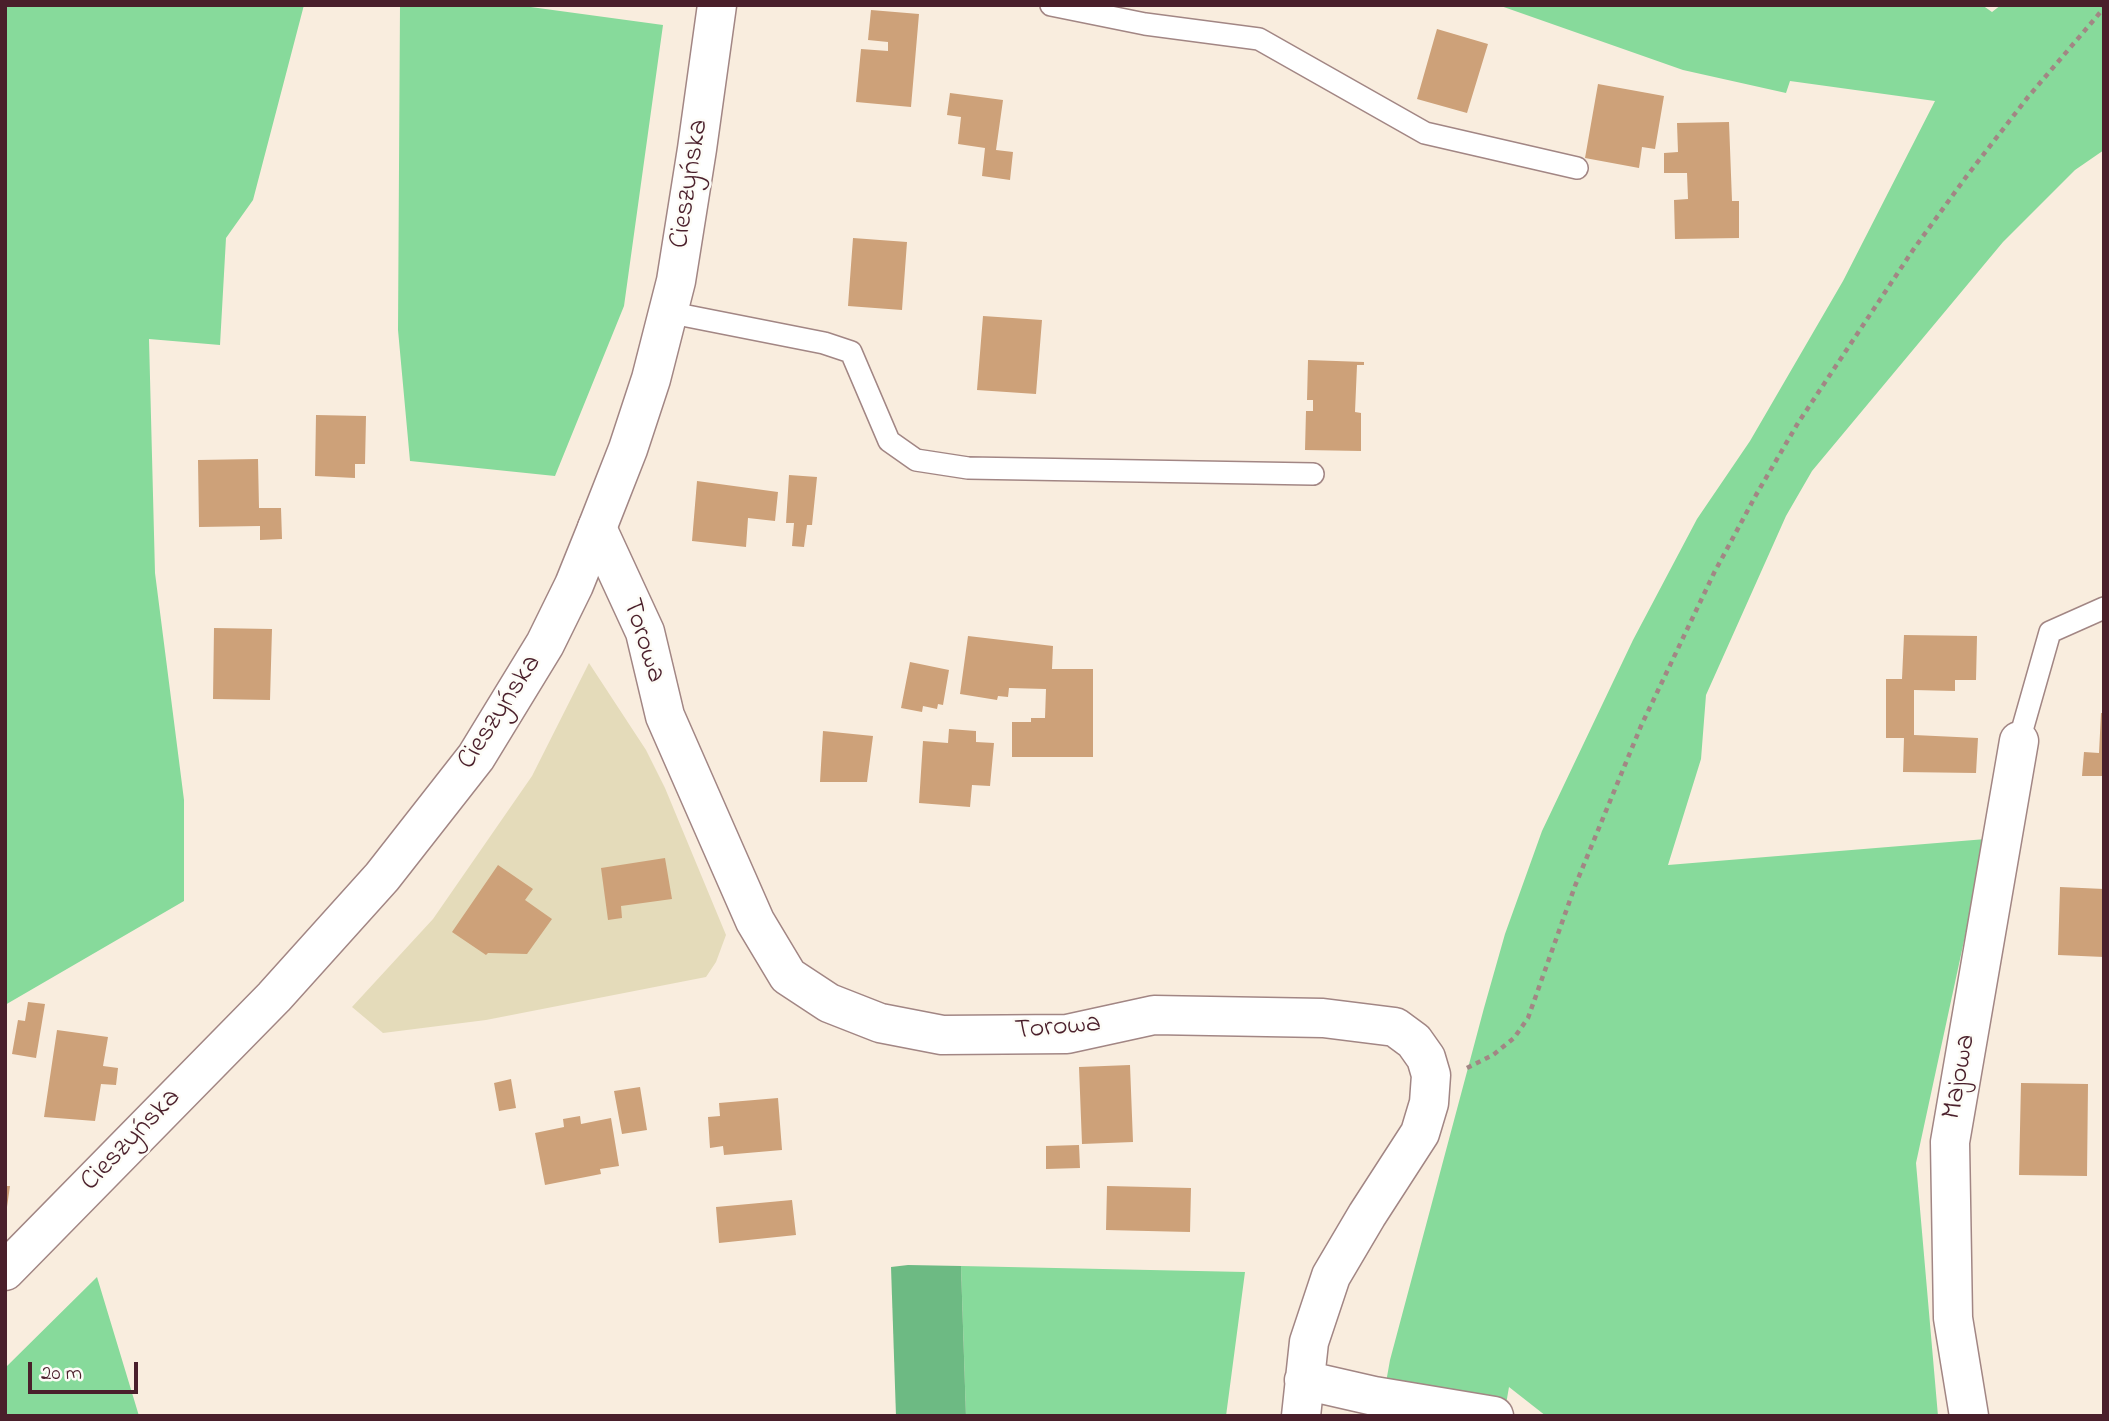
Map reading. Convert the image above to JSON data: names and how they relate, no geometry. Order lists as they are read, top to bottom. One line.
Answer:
{"streets":{"street":["Cieszyńska","Torowa","Majowa"]},"crossings":[["Cieszyńska","Torowa"]],"scale_bar":"20 m"}
